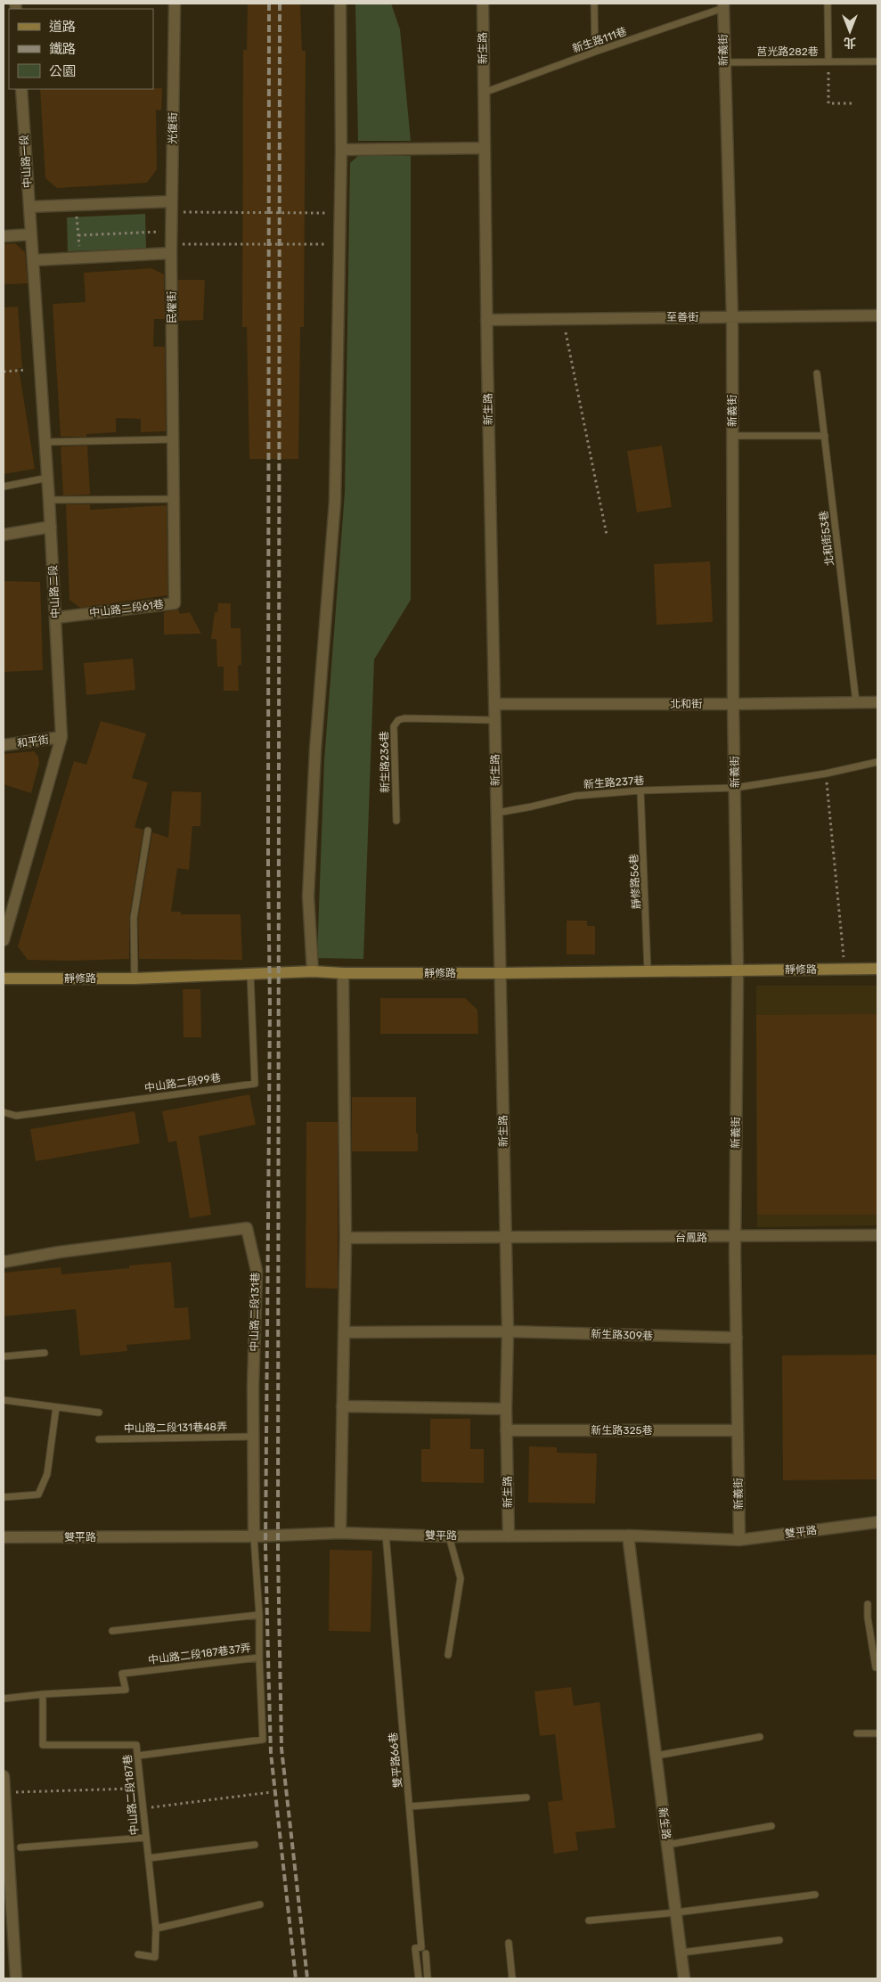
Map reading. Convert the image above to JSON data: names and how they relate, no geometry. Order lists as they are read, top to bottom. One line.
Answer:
{"streets":{"street":["新生路","新義街","光復街","中山路一段","民權街","至善街","中山路二段","中山路二段61巷","北和街","和平街","靜修路","台鳳路","中山路二段131巷","新生路309巷","新生路325巷","雙平路"],"lane":["新生路111巷","莒光路282巷","北和街53巷","新生路236巷","新生路237巷","靜修路56巷","中山路二段99巷","中山路二段131巷48弄","中山路二段187巷37弄","雙平路66巷","中山路二段187巷"]},"crossings":[["新生路111巷","新生路"],["新生路111巷","新義街"],["新生路","至善街"],["新生路","北和街"],["新生路","新生路236巷"],["新生路","新生路237巷"],["新生路","靜修路"],["新生路","台鳳路"],["新生路","新生路309巷"],["新生路","新生路325巷"],["新生路","雙平路"],["新義街","莒光路282巷"],["新義街","至善街"],["新義街","北和街"],["新義街","新生路237巷"],["新義街","靜修路"],["新義街","台鳳路"],["新義街","新生路309巷"],["新義街","新生路325巷"],["新義街","雙平路"],["光復街","民權街"],["中山路一段","中山路二段"],["民權街","中山路二段61巷"],["北和街53巷","北和街"],["中山路二段","中山路二段61巷"],["中山路二段","和平街"],["新生路237巷","靜修路56巷"],["靜修路56巷","靜修路"],["靜修路","中山路二段99巷"],["中山路二段131巷","中山路二段131巷48弄"],["中山路二段131巷","雙平路"],["雙平路","雙平路66巷"],["中山路二段187巷37弄","中山路二段187巷"]],"legend":["道路","鐵路","公園"],"north":"bottom"}
